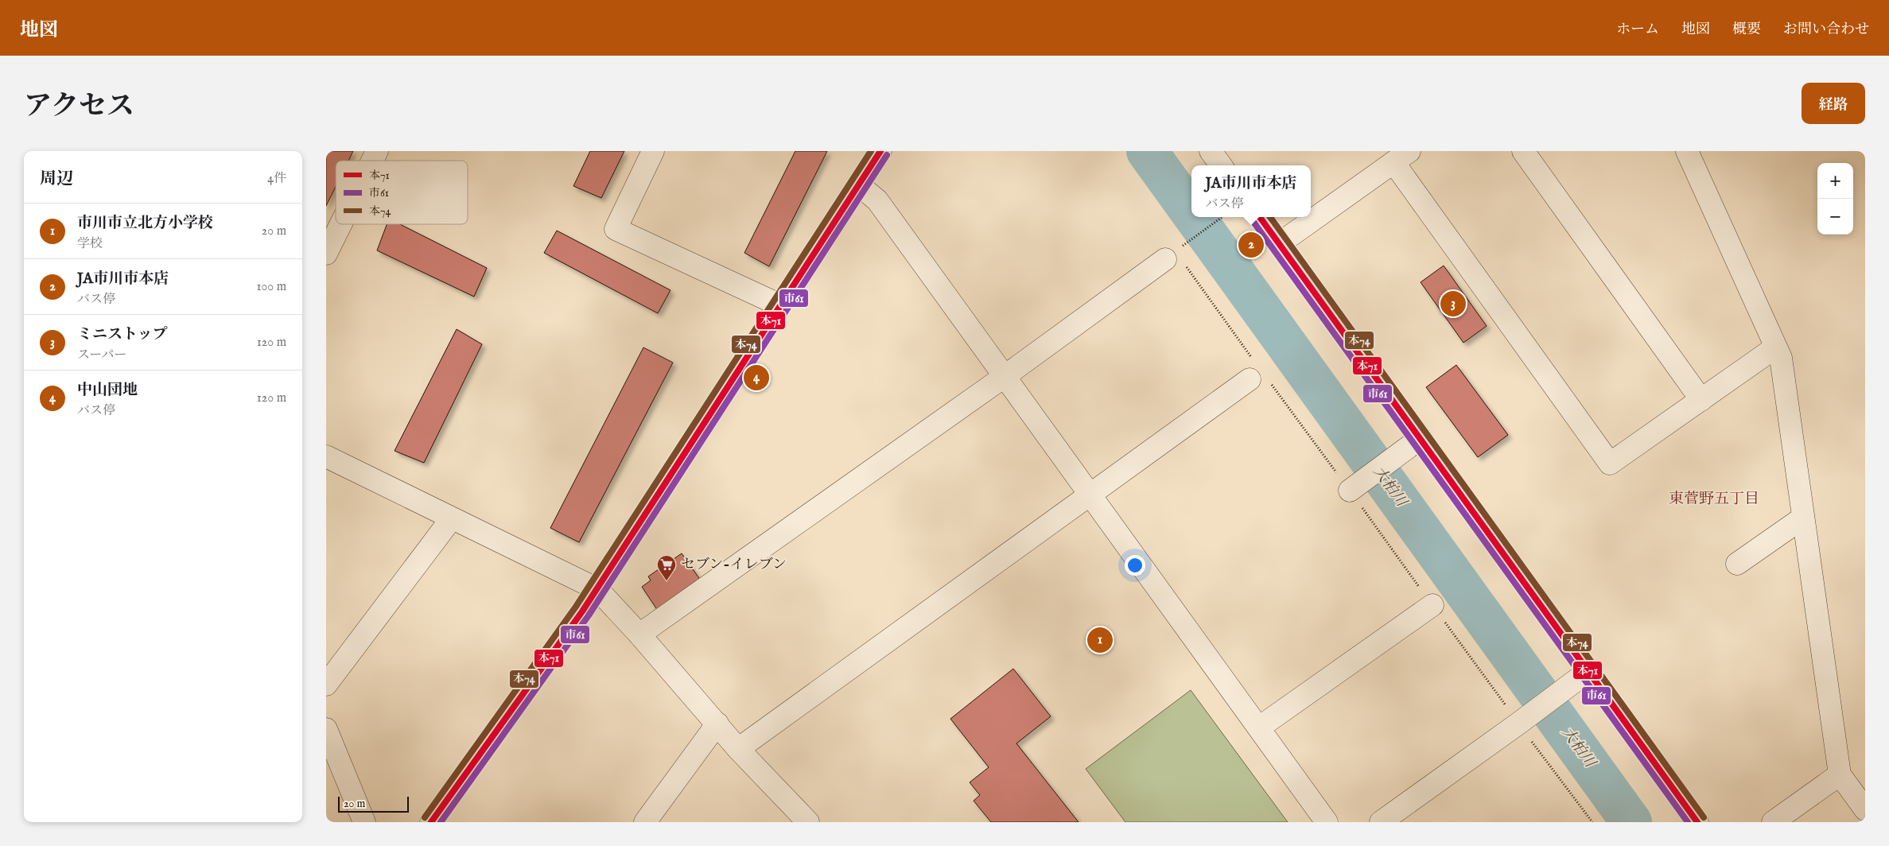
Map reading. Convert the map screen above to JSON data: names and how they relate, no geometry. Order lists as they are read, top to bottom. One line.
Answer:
{"districts":["東菅野五丁目"],"water":["大柏川"],"places":{"supermarket":["セブン-イレブン"]},"lines":["transit line 本71","transit line 本74","transit line 市61"],"legend":["本71","市61","本74"],"scale_bar":"20 m","page":{"header":"地図","nav":["ホーム","地図","概要","お問い合わせ"],"title":"アクセス","buttons":"経路","heading":["周辺","4件"],"map_buttons":["+","−"],"popup":["JA市川市本店","バス停"],"list":[{"mark":"1","name":"市川市立北方小学校","note":"学校","value":"20 m"},{"mark":"2","name":"JA市川市本店","note":"バス停","value":"100 m"},{"mark":"3","name":"ミニストップ","note":"スーパー","value":"120 m"},{"mark":"4","name":"中山団地","note":"バス停","value":"120 m"}],"pins":["2","3","4","1"],"scale":"20 m"}}
